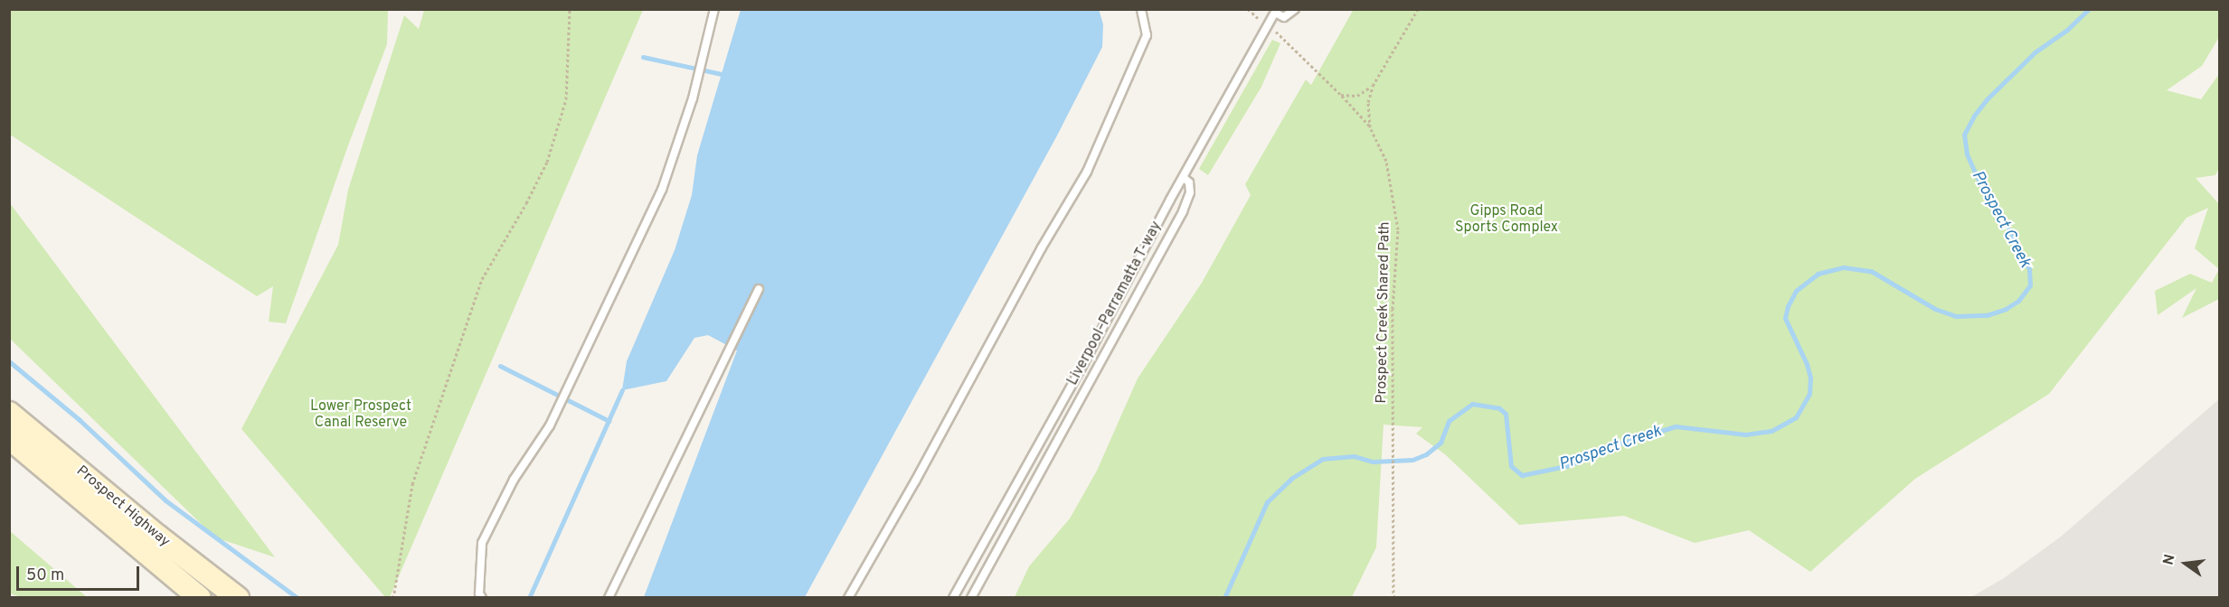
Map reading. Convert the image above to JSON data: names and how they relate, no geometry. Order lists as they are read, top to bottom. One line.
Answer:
{"streets":{"main road":["Prospect Highway"],"lane":["Liverpool–Parramatta T-way"],"path":["Prospect Creek Shared Path"]},"water":["Prospect Creek"],"parks":["Gipps Road Sports Complex","Lower Prospect Canal Reserve"],"scale_bar":"50 m","north":"left"}
